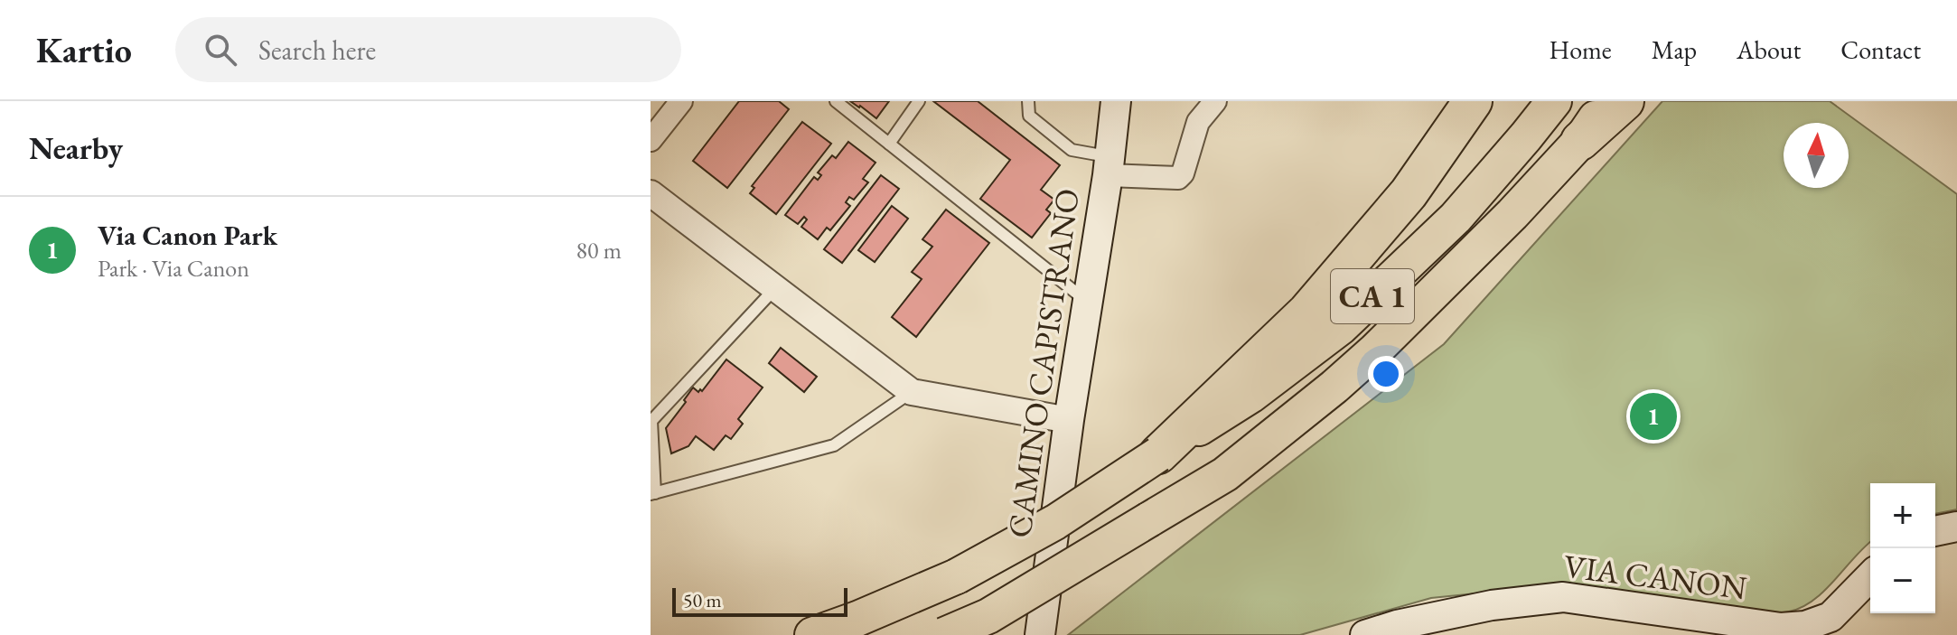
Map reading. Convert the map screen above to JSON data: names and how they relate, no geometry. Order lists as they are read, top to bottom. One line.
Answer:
{"streets":{"highway":["CA 1"],"main road":["CAMINO CAPISTRANO","VIA CANON"]},"scale_bar":"50 m","north":"top","page":{"header":"Kartio","search":"Search here","nav":["Home","Map","About","Contact"],"heading":"Nearby","list":[{"mark":"1","name":"Via Canon Park","note":"Park · Via Canon","value":"80 m"}],"pins":"1","map_buttons":["+","−"],"scale":"50 m"}}
